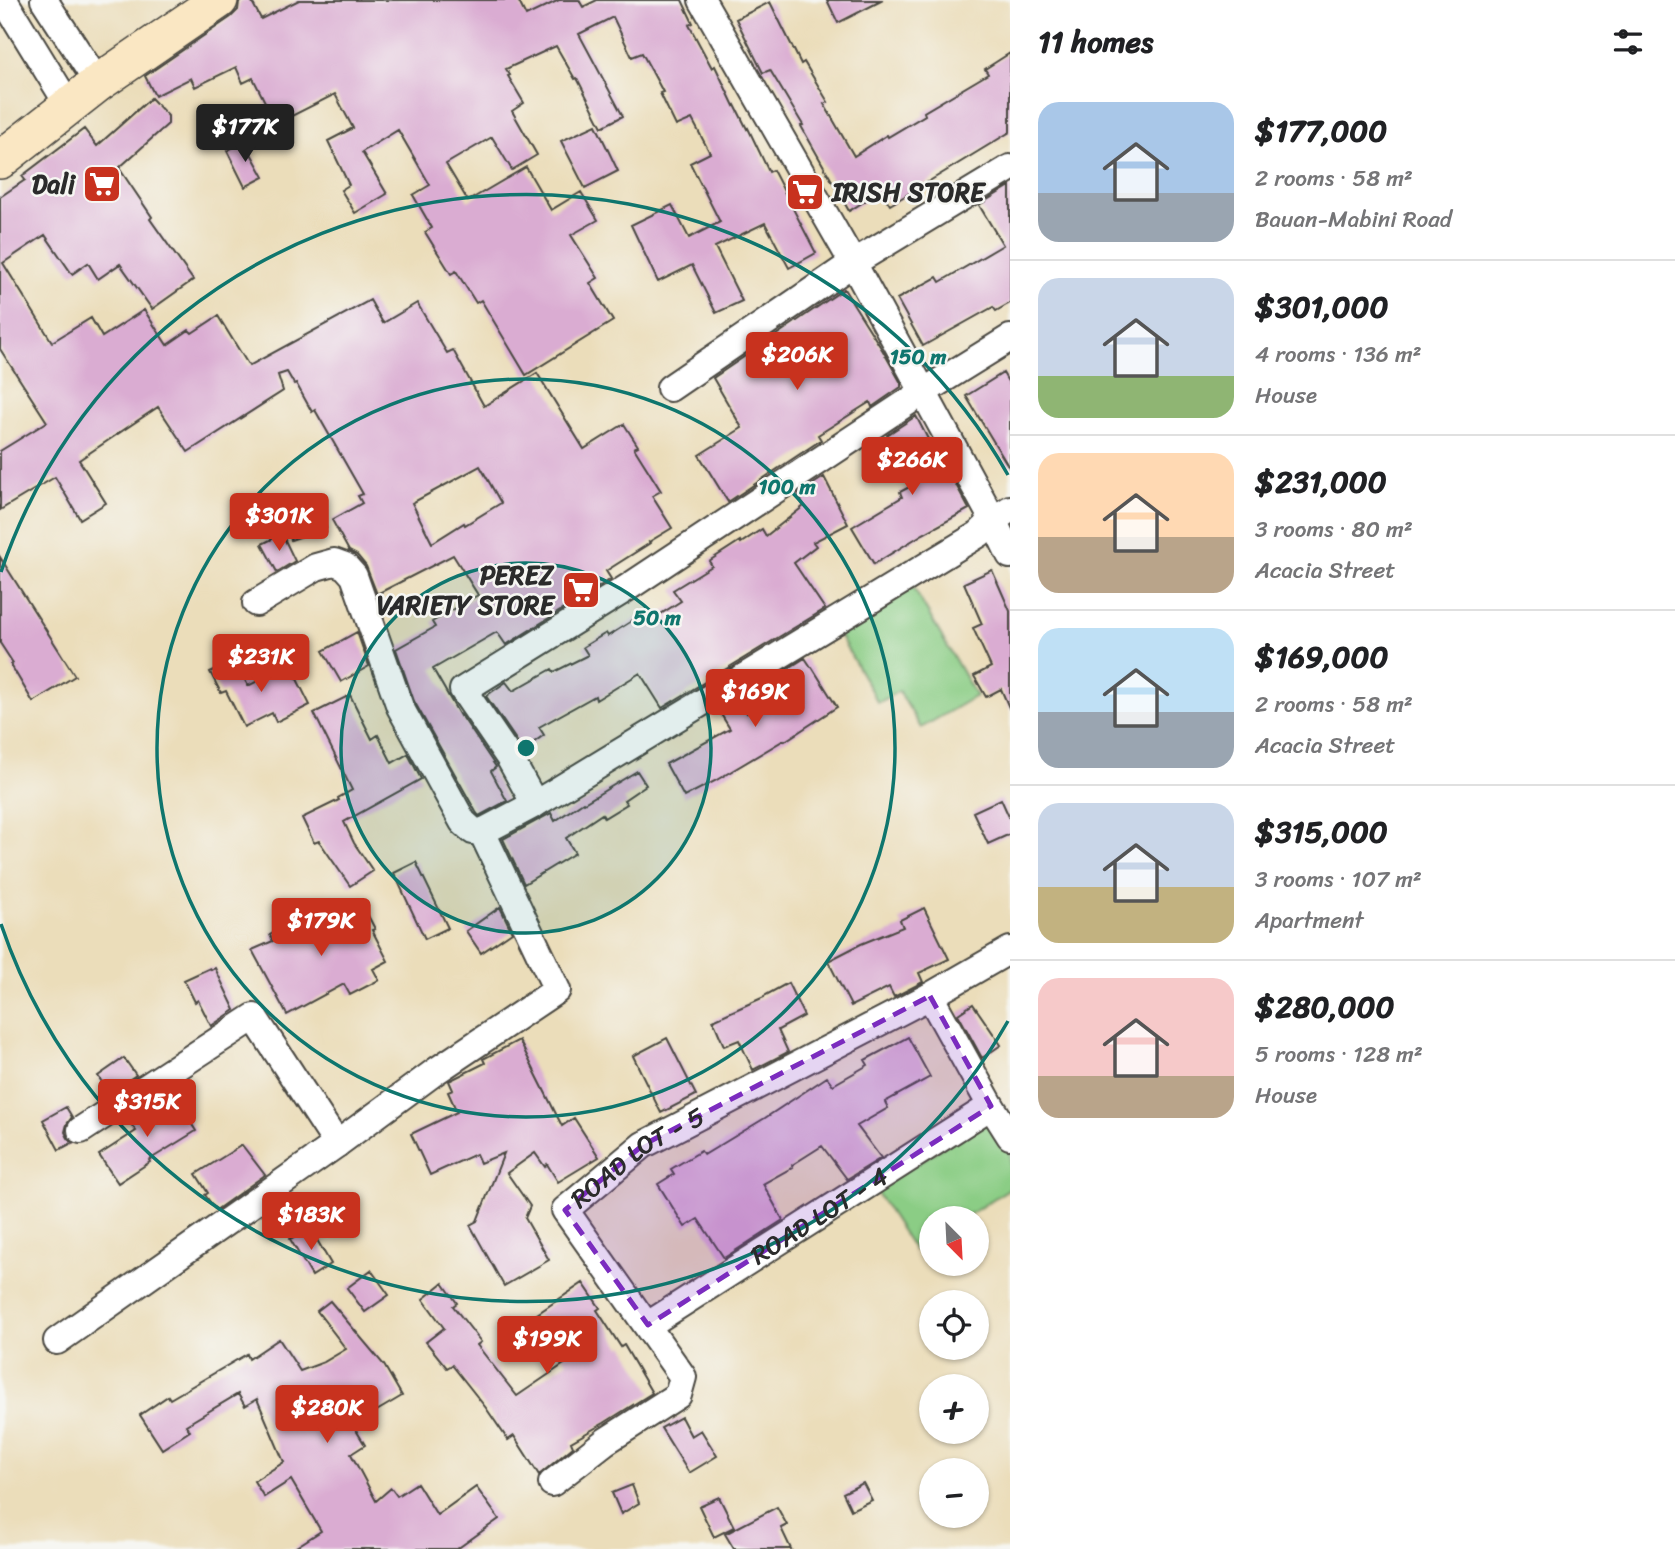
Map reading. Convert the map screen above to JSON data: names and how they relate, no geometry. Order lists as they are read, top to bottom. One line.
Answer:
{"streets":{"street":["ROAD LOT - 5","ROAD LOT - 4"]},"crossings":[["ROAD LOT - 5","ROAD LOT - 4"]],"places":{"supermarket":["Dali","IRISH STORE","PEREZ VARIETY STORE"]},"north":"bottom right","page":{"heading":"11 homes","list":[{"name":"$177,000","note":"2 rooms · 58 m² · Bauan-Mabini Road"},{"name":"$301,000","note":"4 rooms · 136 m² · House"},{"name":"$231,000","note":"3 rooms · 80 m² · Acacia Street"},{"name":"$169,000","note":"2 rooms · 58 m² · Acacia Street"},{"name":"$315,000","note":"3 rooms · 107 m² · Apartment"},{"name":"$280,000","note":"5 rooms · 128 m² · House"}],"price":["$177K","$206K","$266K","$301K","$231K","$169K","$179K","$315K","$183K","$199K","$280K"],"map_buttons":["+","−"]},"rings":["150 m","100 m","50 m"]}
